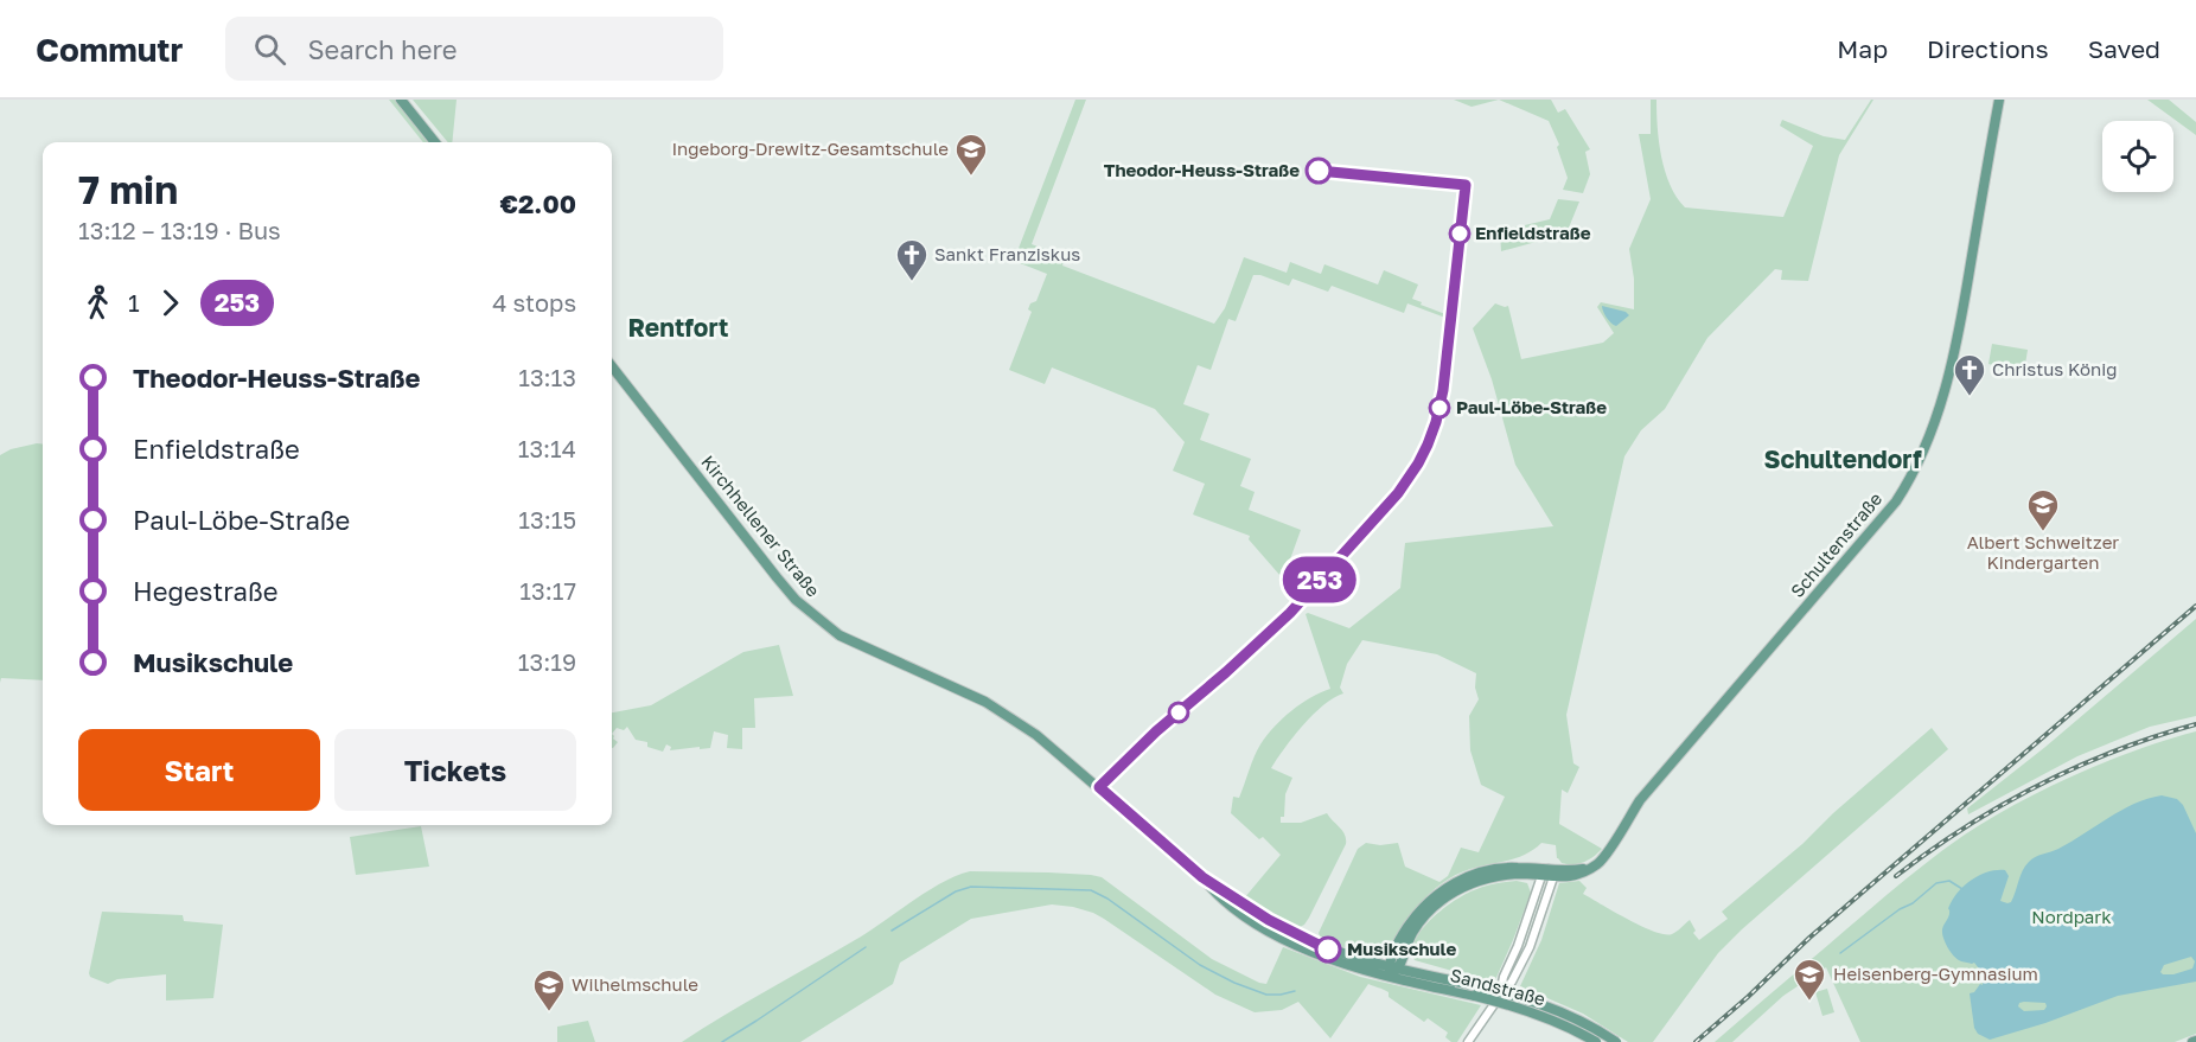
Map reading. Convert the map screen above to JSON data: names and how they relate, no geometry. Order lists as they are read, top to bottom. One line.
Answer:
{"streets":{"main road":["Kirchhellener Straße","Schultenstraße","Sandstraße"]},"crossings":[["Kirchhellener Straße","Sandstraße"],["Schultenstraße","Sandstraße"]],"districts":["Rentfort","Schultendorf"],"parks":["Nordpark"],"places":{"other":["Theodor-Heuss-Straße","Enfieldstraße","Paul-Löbe-Straße","Musikschule"],"school or university":["Ingeborg-Drewitz-Gesamtschule","Albert Schweitzer Kindergarten","Heisenberg-Gymnasium","Wilhelmschule"],"church":["Sankt Franziskus","Christus König"]},"lines":["bus line 253"],"page":{"header":"Commutr","search":"Search here","nav":["Map","Directions","Saved"],"on_map":"253","heading":["7 min","13:12 – 13:19 · Bus","€2.00"],"legs":["1","253","4 stops"],"list":[{"name":"Theodor-Heuss-Straße","value":"13:13"},{"name":"Enfieldstraße","value":"13:14"},{"name":"Paul-Löbe-Straße","value":"13:15"},{"name":"Hegestraße","value":"13:17"},{"name":"Musikschule","value":"13:19"}],"buttons":["Start","Tickets"]}}
